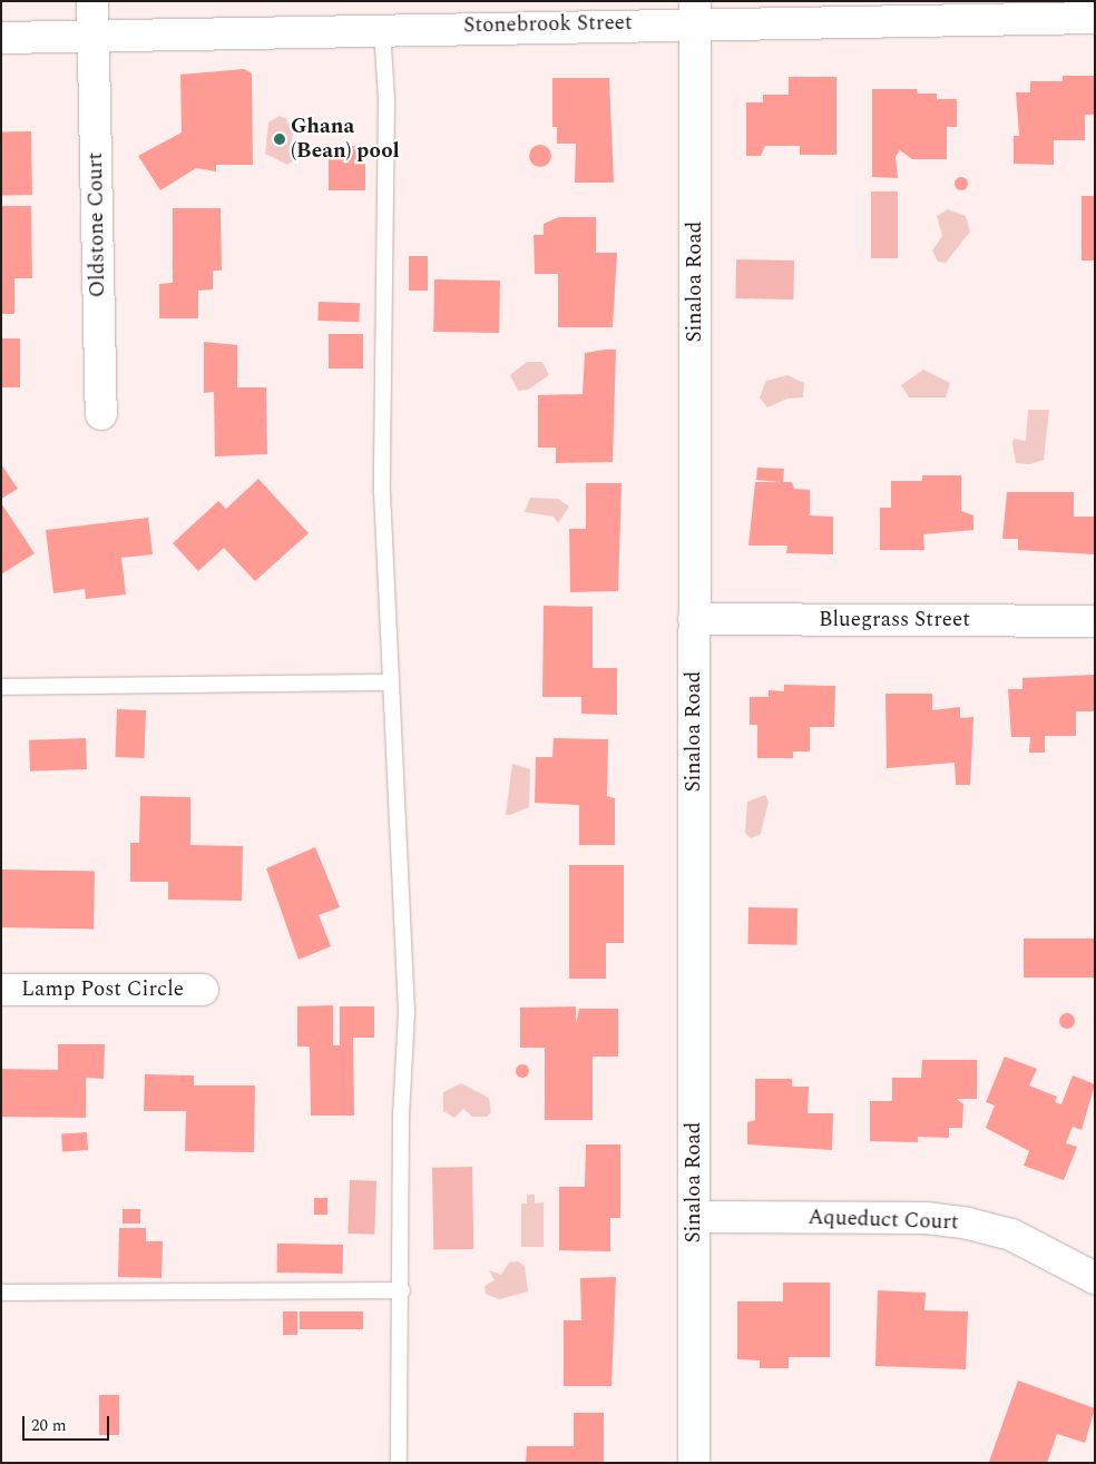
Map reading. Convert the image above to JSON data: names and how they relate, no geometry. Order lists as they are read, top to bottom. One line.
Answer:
{"streets":{"street":["Stonebrook Street","Oldstone Court","Sinaloa Road","Bluegrass Street","Lamp Post Circle","Aqueduct Court"]},"crossings":[["Stonebrook Street","Oldstone Court"],["Stonebrook Street","Sinaloa Road"],["Sinaloa Road","Bluegrass Street"],["Sinaloa Road","Aqueduct Court"]],"places":["Ghana (Bean) pool"],"scale_bar":"20 m"}
